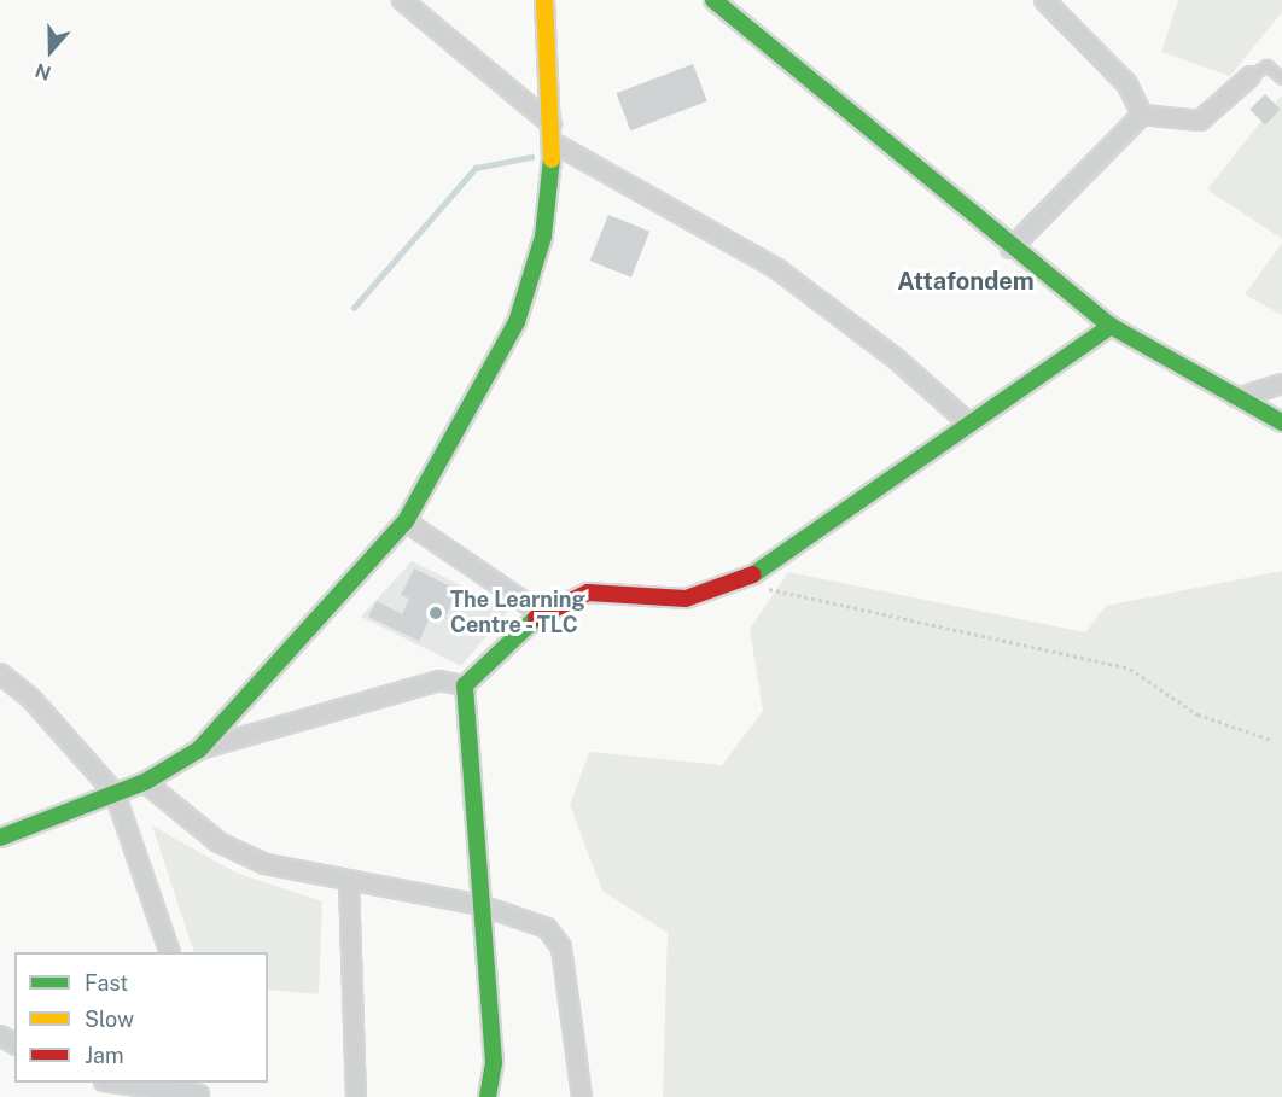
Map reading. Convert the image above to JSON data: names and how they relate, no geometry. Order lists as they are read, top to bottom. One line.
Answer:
{"districts":["Attafondem"],"places":["The Learning Centre - TLC"],"legend":["Fast","Slow","Jam"],"north":"bottom"}
